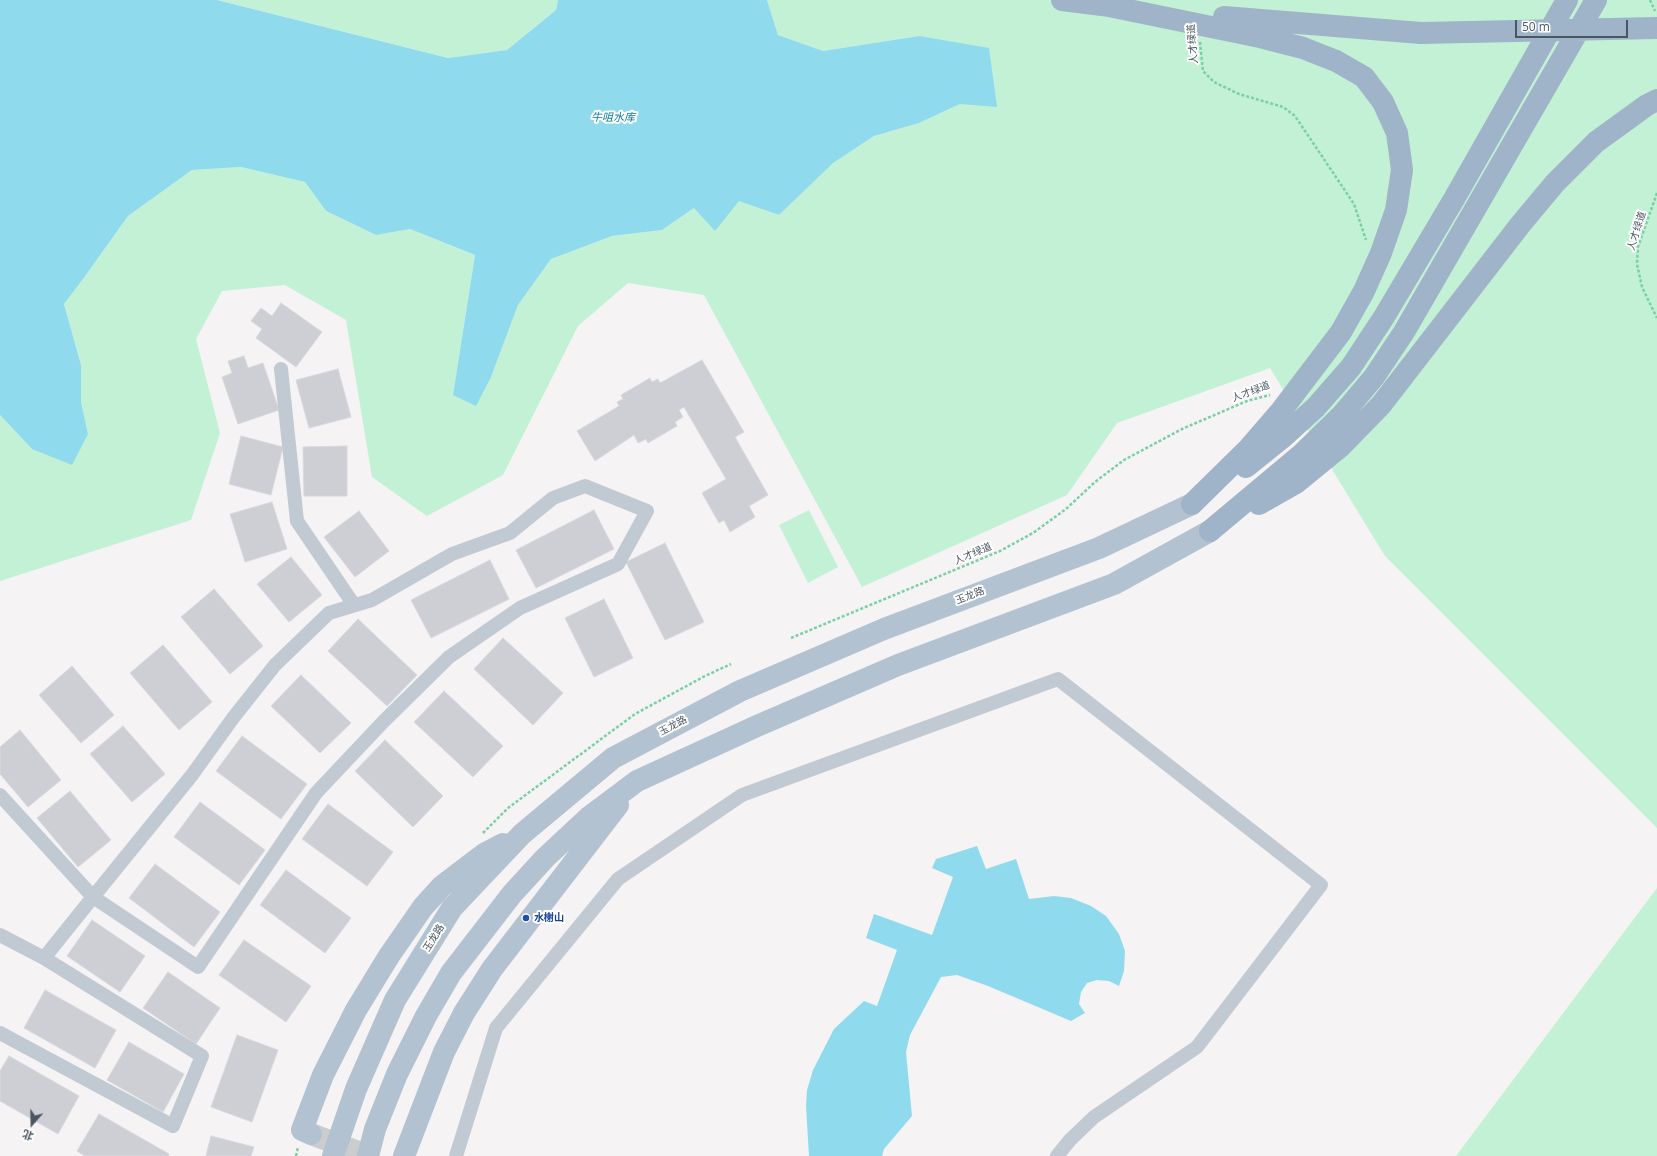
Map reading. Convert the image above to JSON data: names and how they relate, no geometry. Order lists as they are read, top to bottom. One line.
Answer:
{"streets":{"main road":["玉龙路"],"path":["人才绿道"]},"water":["牛咀水库"],"places":["水榭山"],"scale_bar":"50 m","north":"bottom"}
